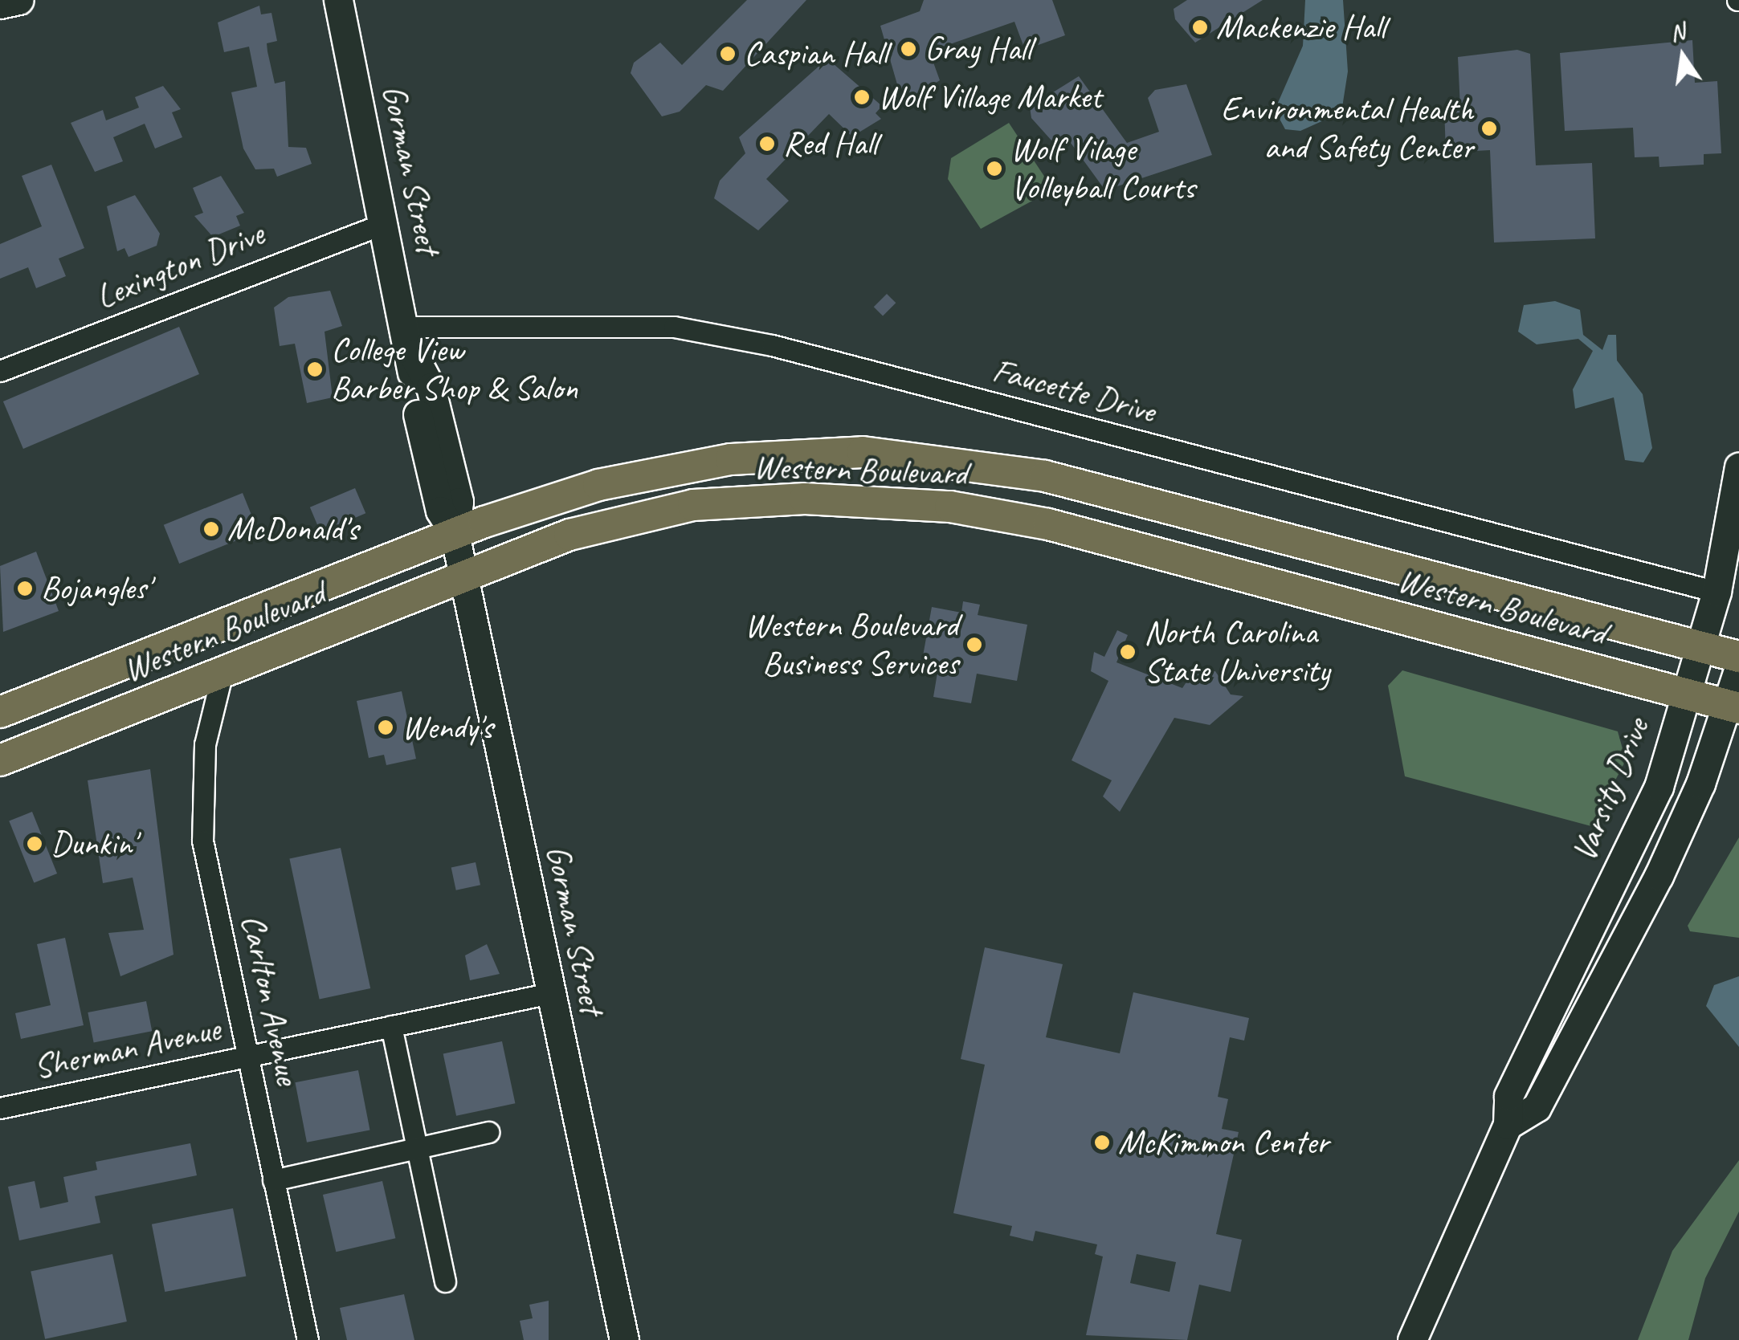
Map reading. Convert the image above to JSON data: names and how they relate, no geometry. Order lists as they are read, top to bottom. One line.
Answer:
{"streets":{"main road":["Western Boulevard"],"street":["Gorman Street","Lexington Drive","Faucette Drive","Varsity Drive","Carlton Avenue","Sherman Avenue"]},"crossings":[["Gorman Street","Lexington Drive"],["Gorman Street","Faucette Drive"],["Gorman Street","Western Boulevard"],["Gorman Street","Sherman Avenue"],["Faucette Drive","Varsity Drive"],["Western Boulevard","Varsity Drive"],["Western Boulevard","Carlton Avenue"],["Carlton Avenue","Sherman Avenue"]],"places":["Mackenzie Hall","Gray Hall","Caspian Hall","Wolf Village Market","Environmental Health and Safety Center","Red Hall","Wolf Vilage Volleyball Courts","College View Barber Shop & Salon","McDonald's","Bojangles'","Western Boulevard Business Services","North Carolina State University","Wendy's","Dunkin'","McKimmon Center"],"north":"top"}
